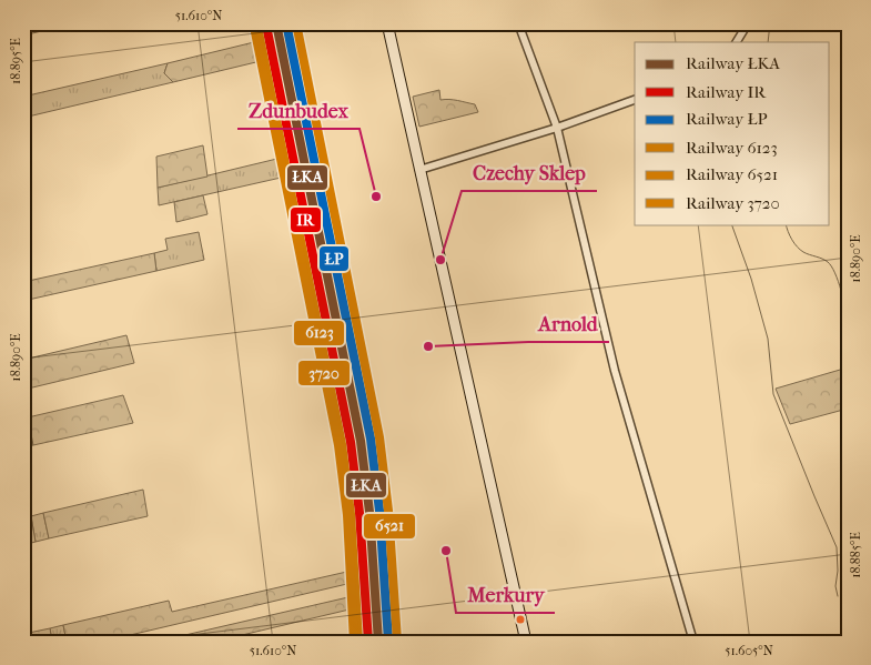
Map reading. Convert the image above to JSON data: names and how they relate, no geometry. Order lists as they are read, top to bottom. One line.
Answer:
{"places":["Zdunbudex","Czechy Sklep","Arnold","Merkury"],"lines":["rail line ŁKA","rail line ŁP","rail line 6521","rail line IR","rail line 6123","rail line 3720"],"legend":["Railway ŁKA","Railway IR","Railway ŁP","Railway 6123","Railway 6521","Railway 3720"],"coordinates":["51.610°N","18.895°E","18.890°E","18.885°E","51.605°N"]}
